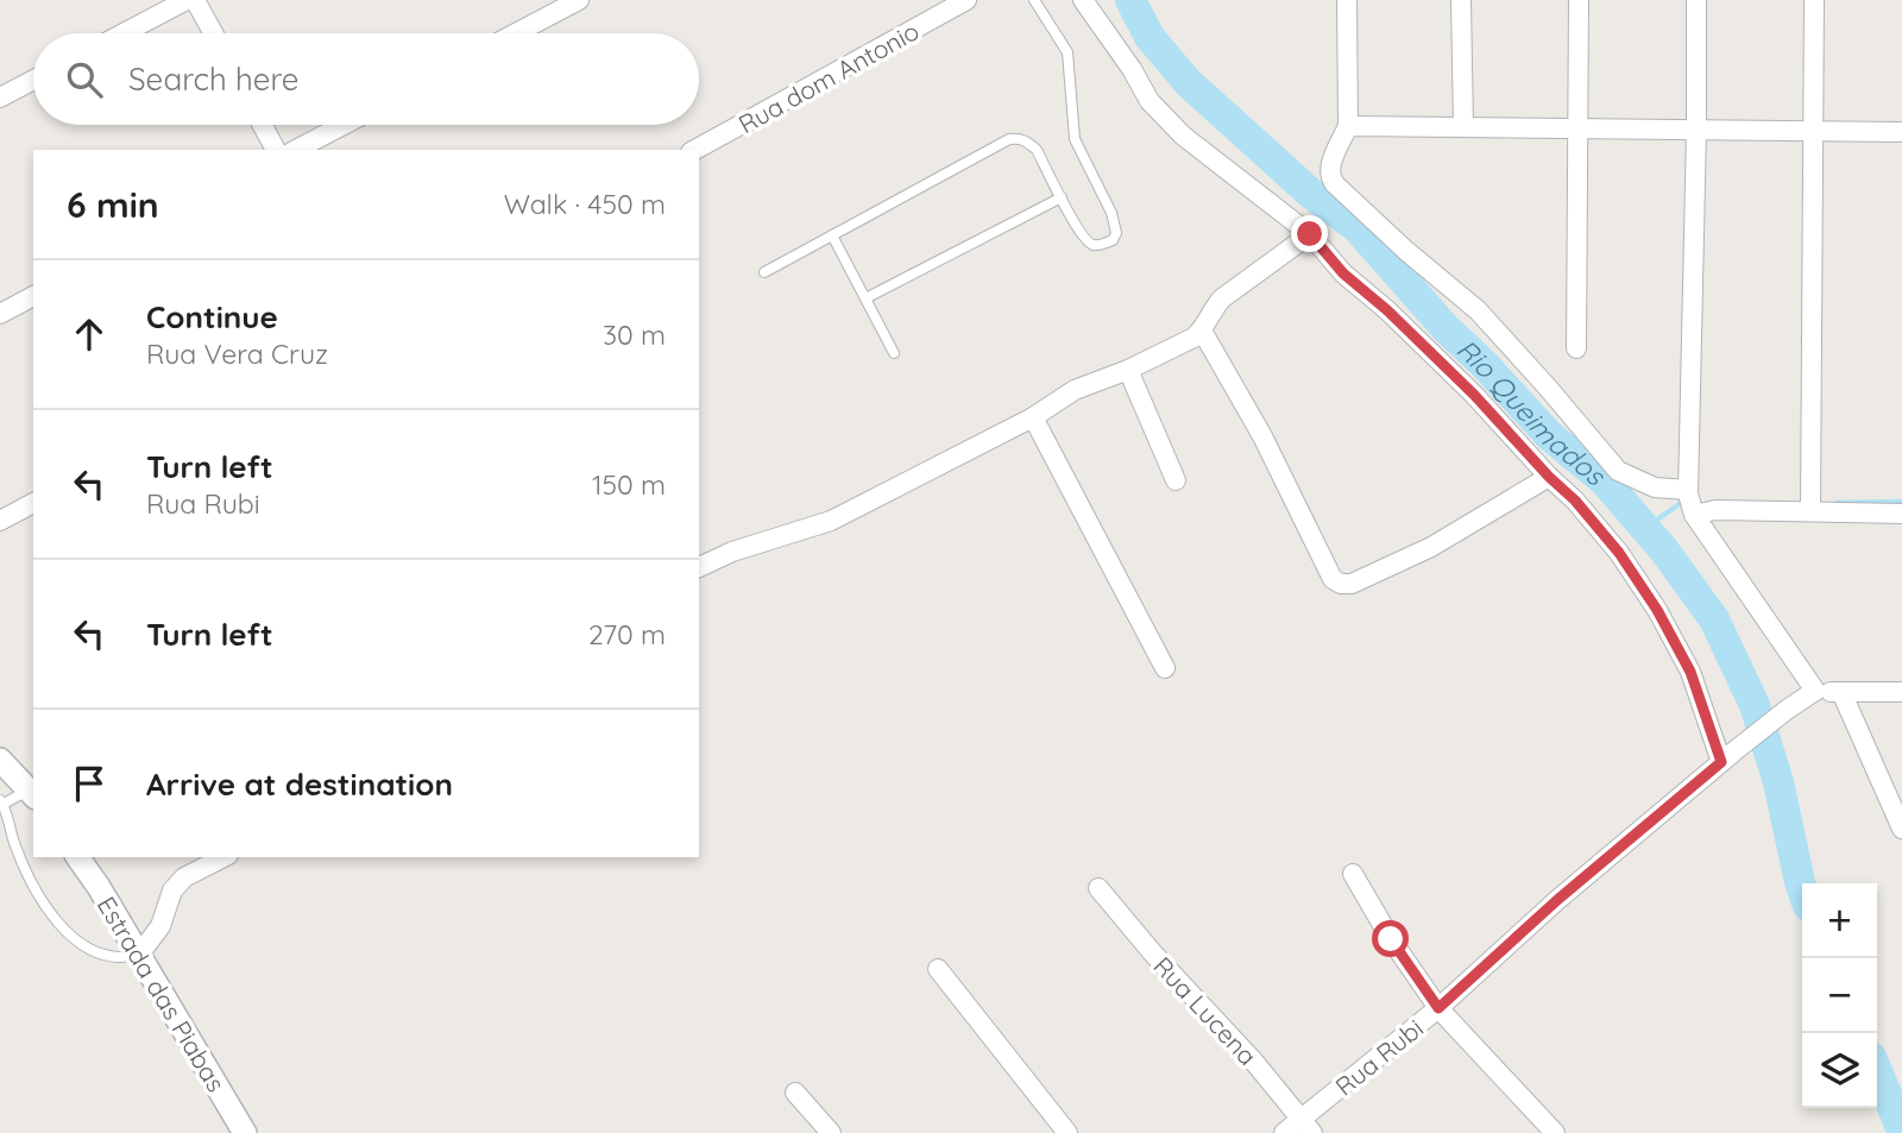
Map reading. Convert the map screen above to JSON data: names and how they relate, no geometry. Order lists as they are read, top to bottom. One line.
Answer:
{"streets":{"street":["Rua dom Antonio","Estrada das Piabas","Rua Lucena","Rua Rubi"]},"crossings":[["Rua Lucena","Rua Rubi"]],"water":["Rio Queimados"],"page":{"search":"Search here","heading":["6 min","Walk · 450 m"],"list":[["Continue","Rua Vera Cruz","30 m"],["Turn left","Rua Rubi","150 m"],["Turn left","270 m"],"Arrive at destination"],"map_buttons":["+","−"]}}
